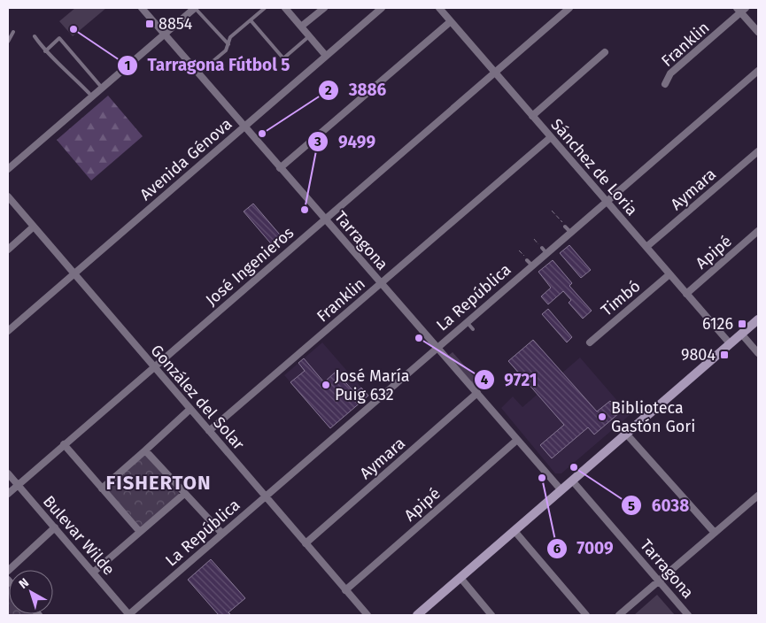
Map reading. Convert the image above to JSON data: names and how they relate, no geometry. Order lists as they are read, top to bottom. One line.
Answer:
{"streets":{"street":["Franklin","Avenida Génova","Sánchez de Loria","Aymara","Tarragona","Apipé","José Ingenieros","La República","Timbó","González del Solar","Bulevar Wilde"]},"crossings":[["Franklin","Sánchez de Loria"],["Franklin","Tarragona"],["Franklin","González del Solar"],["Avenida Génova","Tarragona"],["Avenida Génova","González del Solar"],["Sánchez de Loria","Aymara"],["Sánchez de Loria","Apipé"],["Sánchez de Loria","José Ingenieros"],["Sánchez de Loria","La República"],["Sánchez de Loria","Timbó"],["Aymara","Tarragona"],["Aymara","González del Solar"],["Tarragona","Apipé"],["Tarragona","José Ingenieros"],["Tarragona","La República"],["Apipé","González del Solar"],["José Ingenieros","González del Solar"],["José Ingenieros","Bulevar Wilde"],["La República","González del Solar"],["La República","Bulevar Wilde"]],"districts":["FISHERTON"],"places":{"transit":["8854","6126","9804"],"other":["Tarragona Fútbol 5","3886","9499","9721","José María Puig 632","Biblioteca Gastón Gori","6038","7009"]},"north":"top left"}
